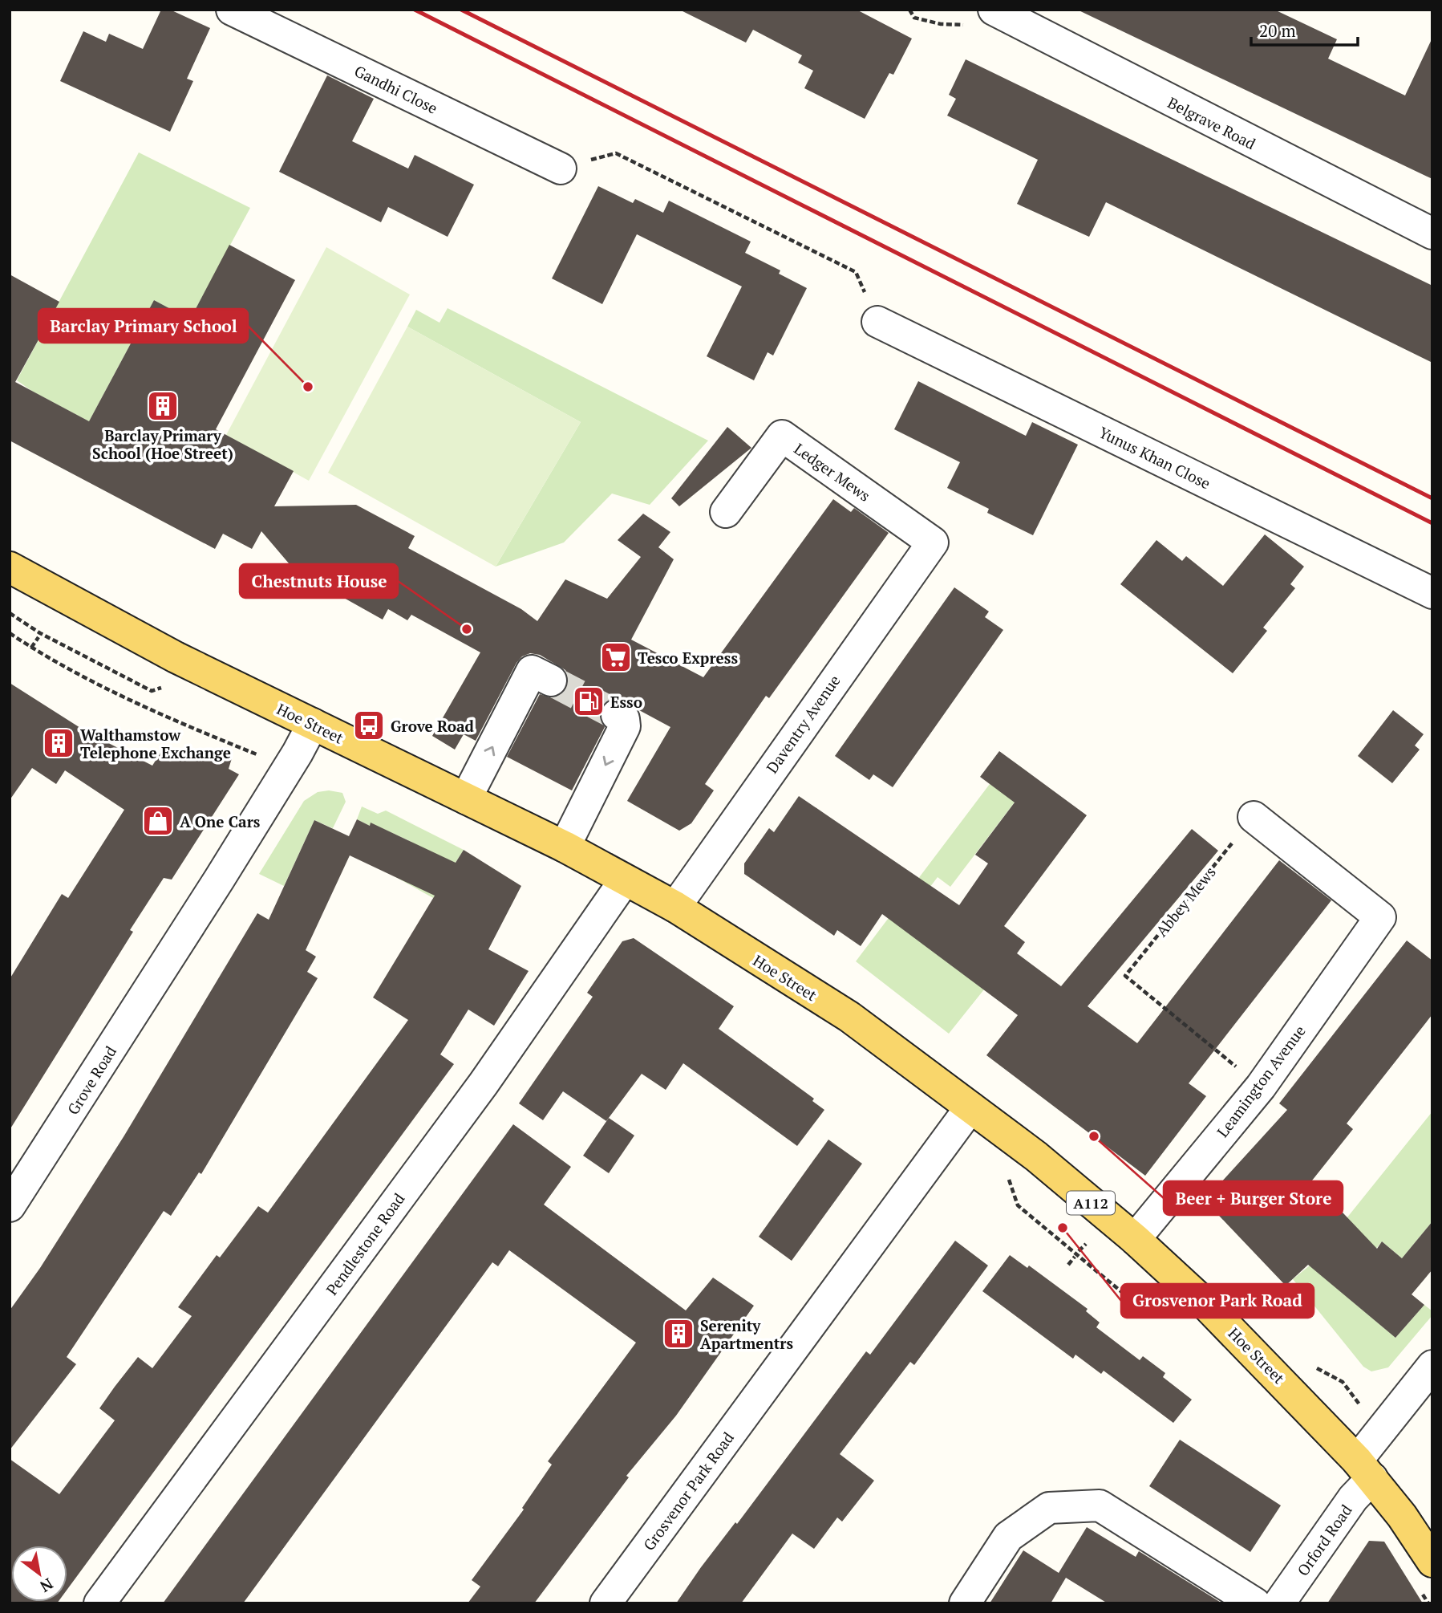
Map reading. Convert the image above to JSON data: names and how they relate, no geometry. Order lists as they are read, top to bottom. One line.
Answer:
{"streets":{"main road":["Hoe Street","A112"],"street":["Gandhi Close","Belgrave Road","Yunus Khan Close","Ledger Mews","Daventry Avenue","Grove Road","Leamington Avenue","Pendlestone Road","Grosvenor Park Road","Orford Road"],"path":["Abbey Mews"]},"crossings":[["Ledger Mews","Daventry Avenue"],["Hoe Street","Daventry Avenue"],["Hoe Street","Grove Road"],["Hoe Street","Leamington Avenue"],["Hoe Street","Pendlestone Road"],["Hoe Street","Grosvenor Park Road"],["Hoe Street","Orford Road"],["Abbey Mews","Leamington Avenue"]],"places":{"other":["Barclay Primary School","Chestnuts House","Beer + Burger Store","Grosvenor Park Road"],"building":["Barclay Primary School (Hoe Street)","Walthamstow Telephone Exchange","Serenity Apartmentrs"],"supermarket":["Tesco Express"],"fuel station":["Esso"],"bus stop":["Grove Road"],"shop":["A One Cars"]},"scale_bar":"20 m","north":"bottom right"}
